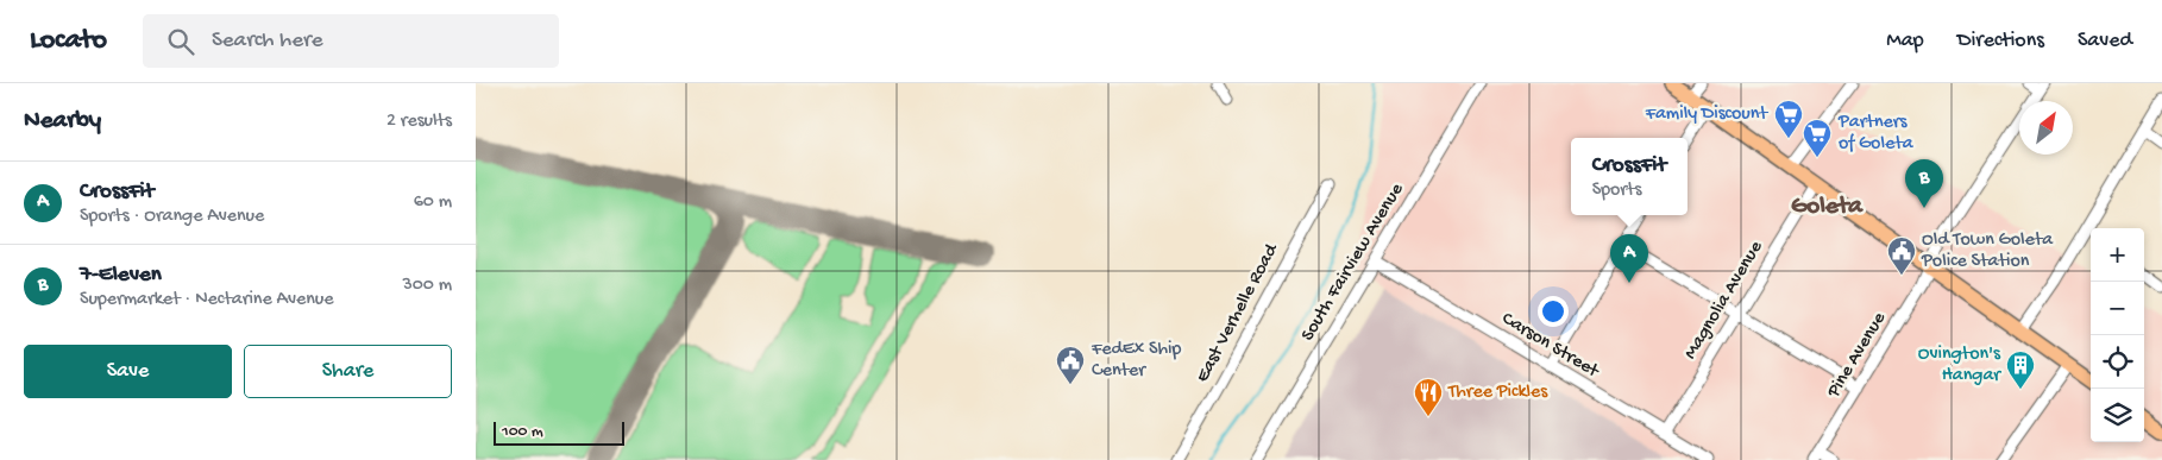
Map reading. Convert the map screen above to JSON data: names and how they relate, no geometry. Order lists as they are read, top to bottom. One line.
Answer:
{"streets":{"street":["South Fairview Avenue","Magnolia Avenue","East Verhelle Road","Carson Street","Pine Avenue"]},"crossings":[["South Fairview Avenue","Carson Street"],["Magnolia Avenue","Carson Street"]],"districts":["Goleta"],"places":{"supermarket":["Family Discount","Partners of Goleta"],"public building":["Old Town Goleta Police Station","FedEx Ship Center"],"building":["Ovington's Hangar"],"restaurant":["Three Pickles"]},"scale_bar":"100 m","north":"top right","page":{"header":"Locato","search":"Search here","nav":["Map","Directions","Saved"],"heading":["Nearby","2 results"],"popup":["CrossFit","Sports"],"pins":["B","A"],"list":[{"mark":"A","name":"CrossFit","note":"Sports · Orange Avenue","value":"60 m"},{"mark":"B","name":"7-Eleven","note":"Supermarket · Nectarine Avenue","value":"300 m"}],"map_buttons":["+","−"],"buttons":["Save","Share"],"scale":"100 m"}}
